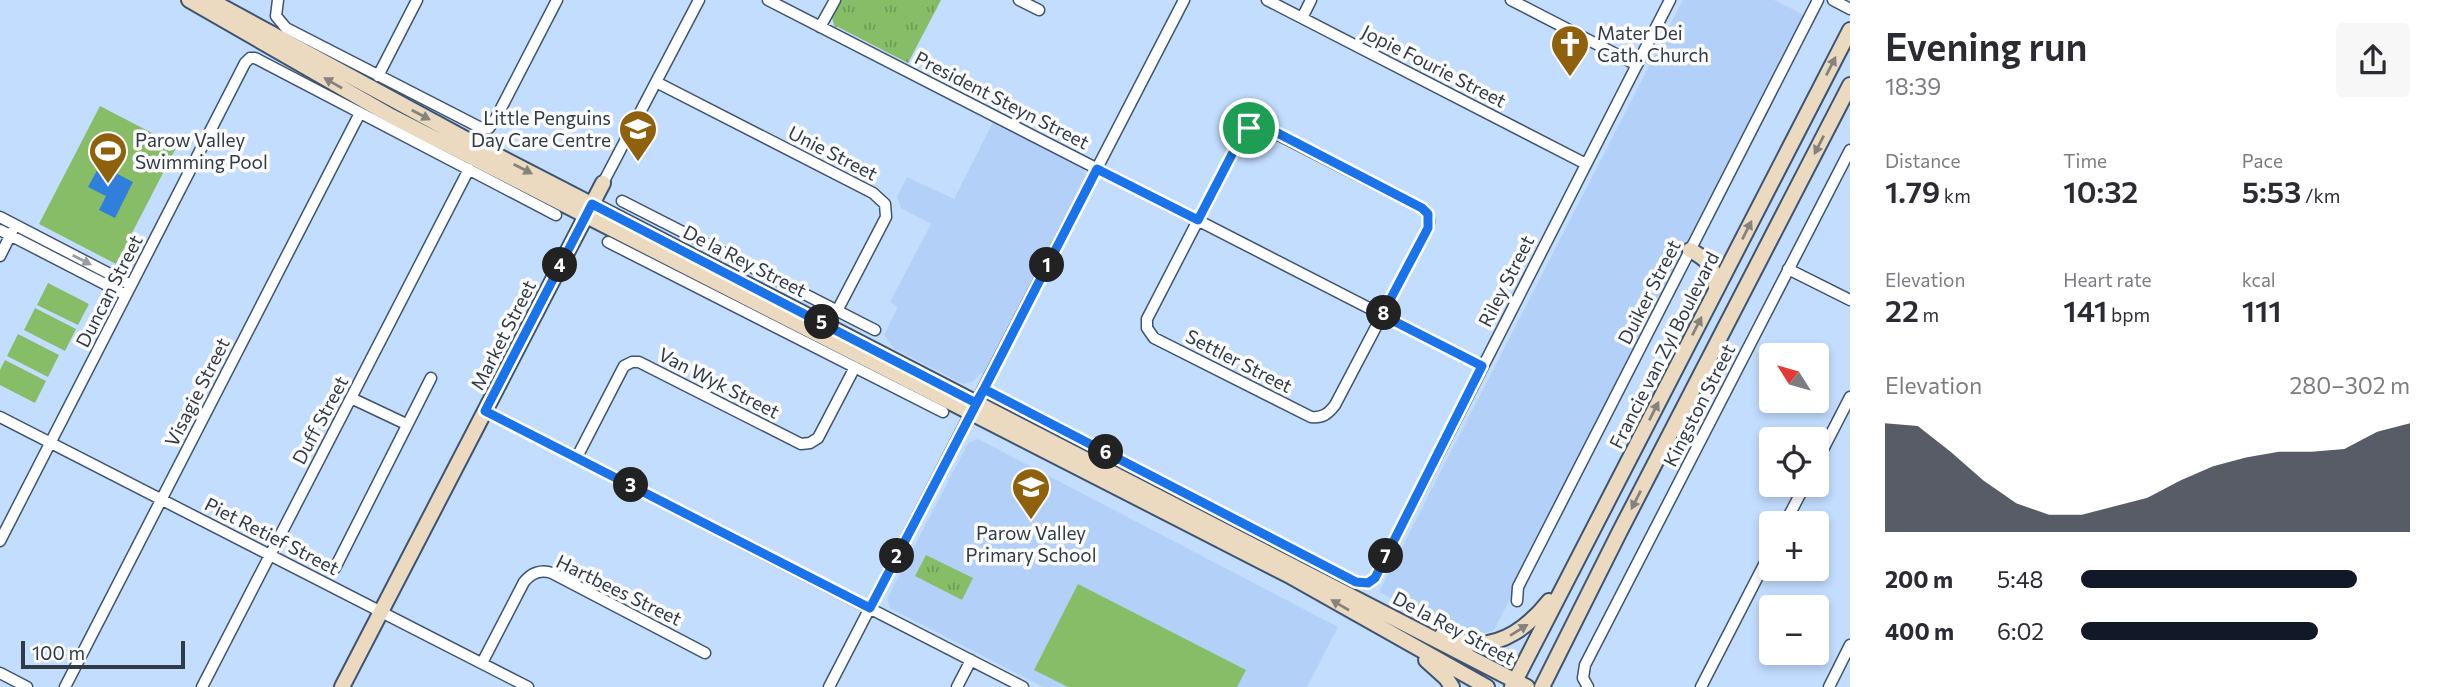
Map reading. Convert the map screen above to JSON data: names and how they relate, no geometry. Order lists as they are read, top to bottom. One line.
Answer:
{"streets":{"main road":["De la Rey Street","Market Street","Francie van Zyl Boulevard"],"street":["Jopie Fourie Street","President Steyn Street","Unie Street","Riley Street","Duncan Street","Duiker Street","Settler Street","Van Wyk Street","Visagie Street","Kingston Street","Duff Street","Piet Retief Street","Hartbees Street"]},"crossings":[["Jopie Fourie Street","Riley Street"],["President Steyn Street","Riley Street"],["President Steyn Street","Settler Street"],["Unie Street","De la Rey Street"],["Unie Street","Market Street"],["De la Rey Street","Riley Street"],["De la Rey Street","Market Street"],["De la Rey Street","Francie van Zyl Boulevard"],["Duncan Street","Visagie Street"],["Duncan Street","Piet Retief Street"],["Market Street","Piet Retief Street"],["Visagie Street","Piet Retief Street"],["Duff Street","Piet Retief Street"],["Piet Retief Street","Hartbees Street"]],"places":{"church":["Mater Dei Cath. Church"],"school or university":["Little Penguins Day Care Centre","Parow Valley Primary School"],"sports":["Parow Valley Swimming Pool"]},"scale_bar":"100 m","north":"top left","page":{"heading":["Evening run","18:39"],"stats":[["Distance","1.79 km"],["Time","10:32"],["Pace","5:53 /km"],["Elevation","22 m"],["Heart rate","141 bpm"],["kcal","111"]],"pins":["1","4","8","5","6","3","2","7"],"map_buttons":["+","−"],"chart":["Elevation","280–302 m"],"list":[{"name":"200 m","note":"5:48"},{"name":"400 m","note":"6:02"}],"scale":"100 m"}}
